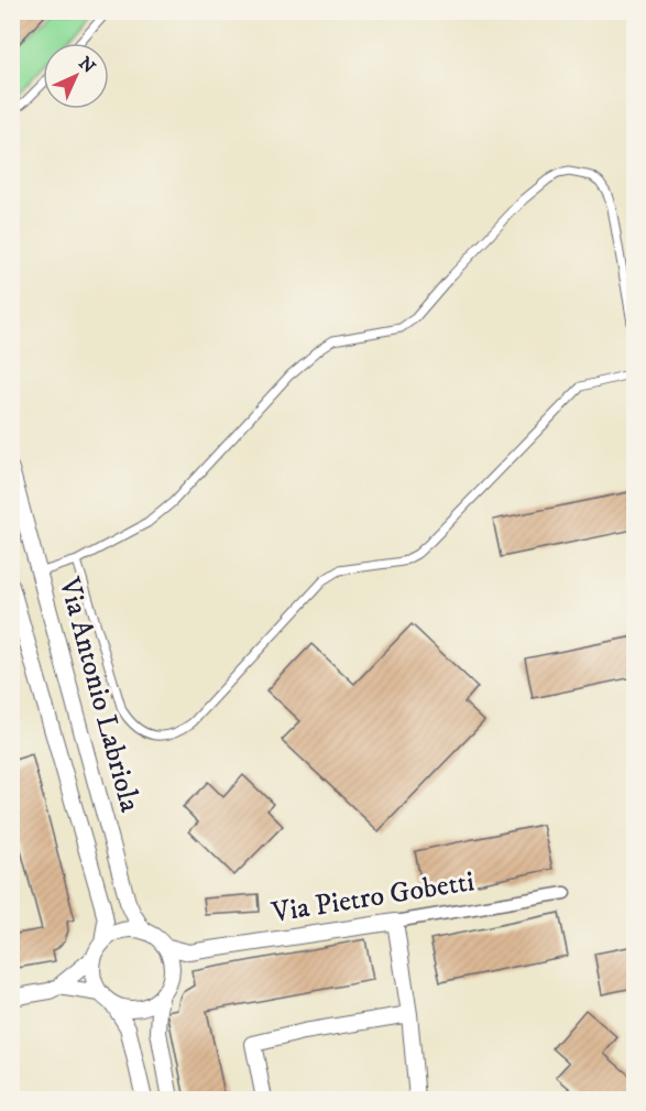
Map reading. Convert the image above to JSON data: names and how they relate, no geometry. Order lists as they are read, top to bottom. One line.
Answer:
{"streets":{"street":["Via Antonio Labriola","Via Pietro Gobetti"]},"crossings":[["Via Antonio Labriola","Via Pietro Gobetti"]],"north":"top right"}
